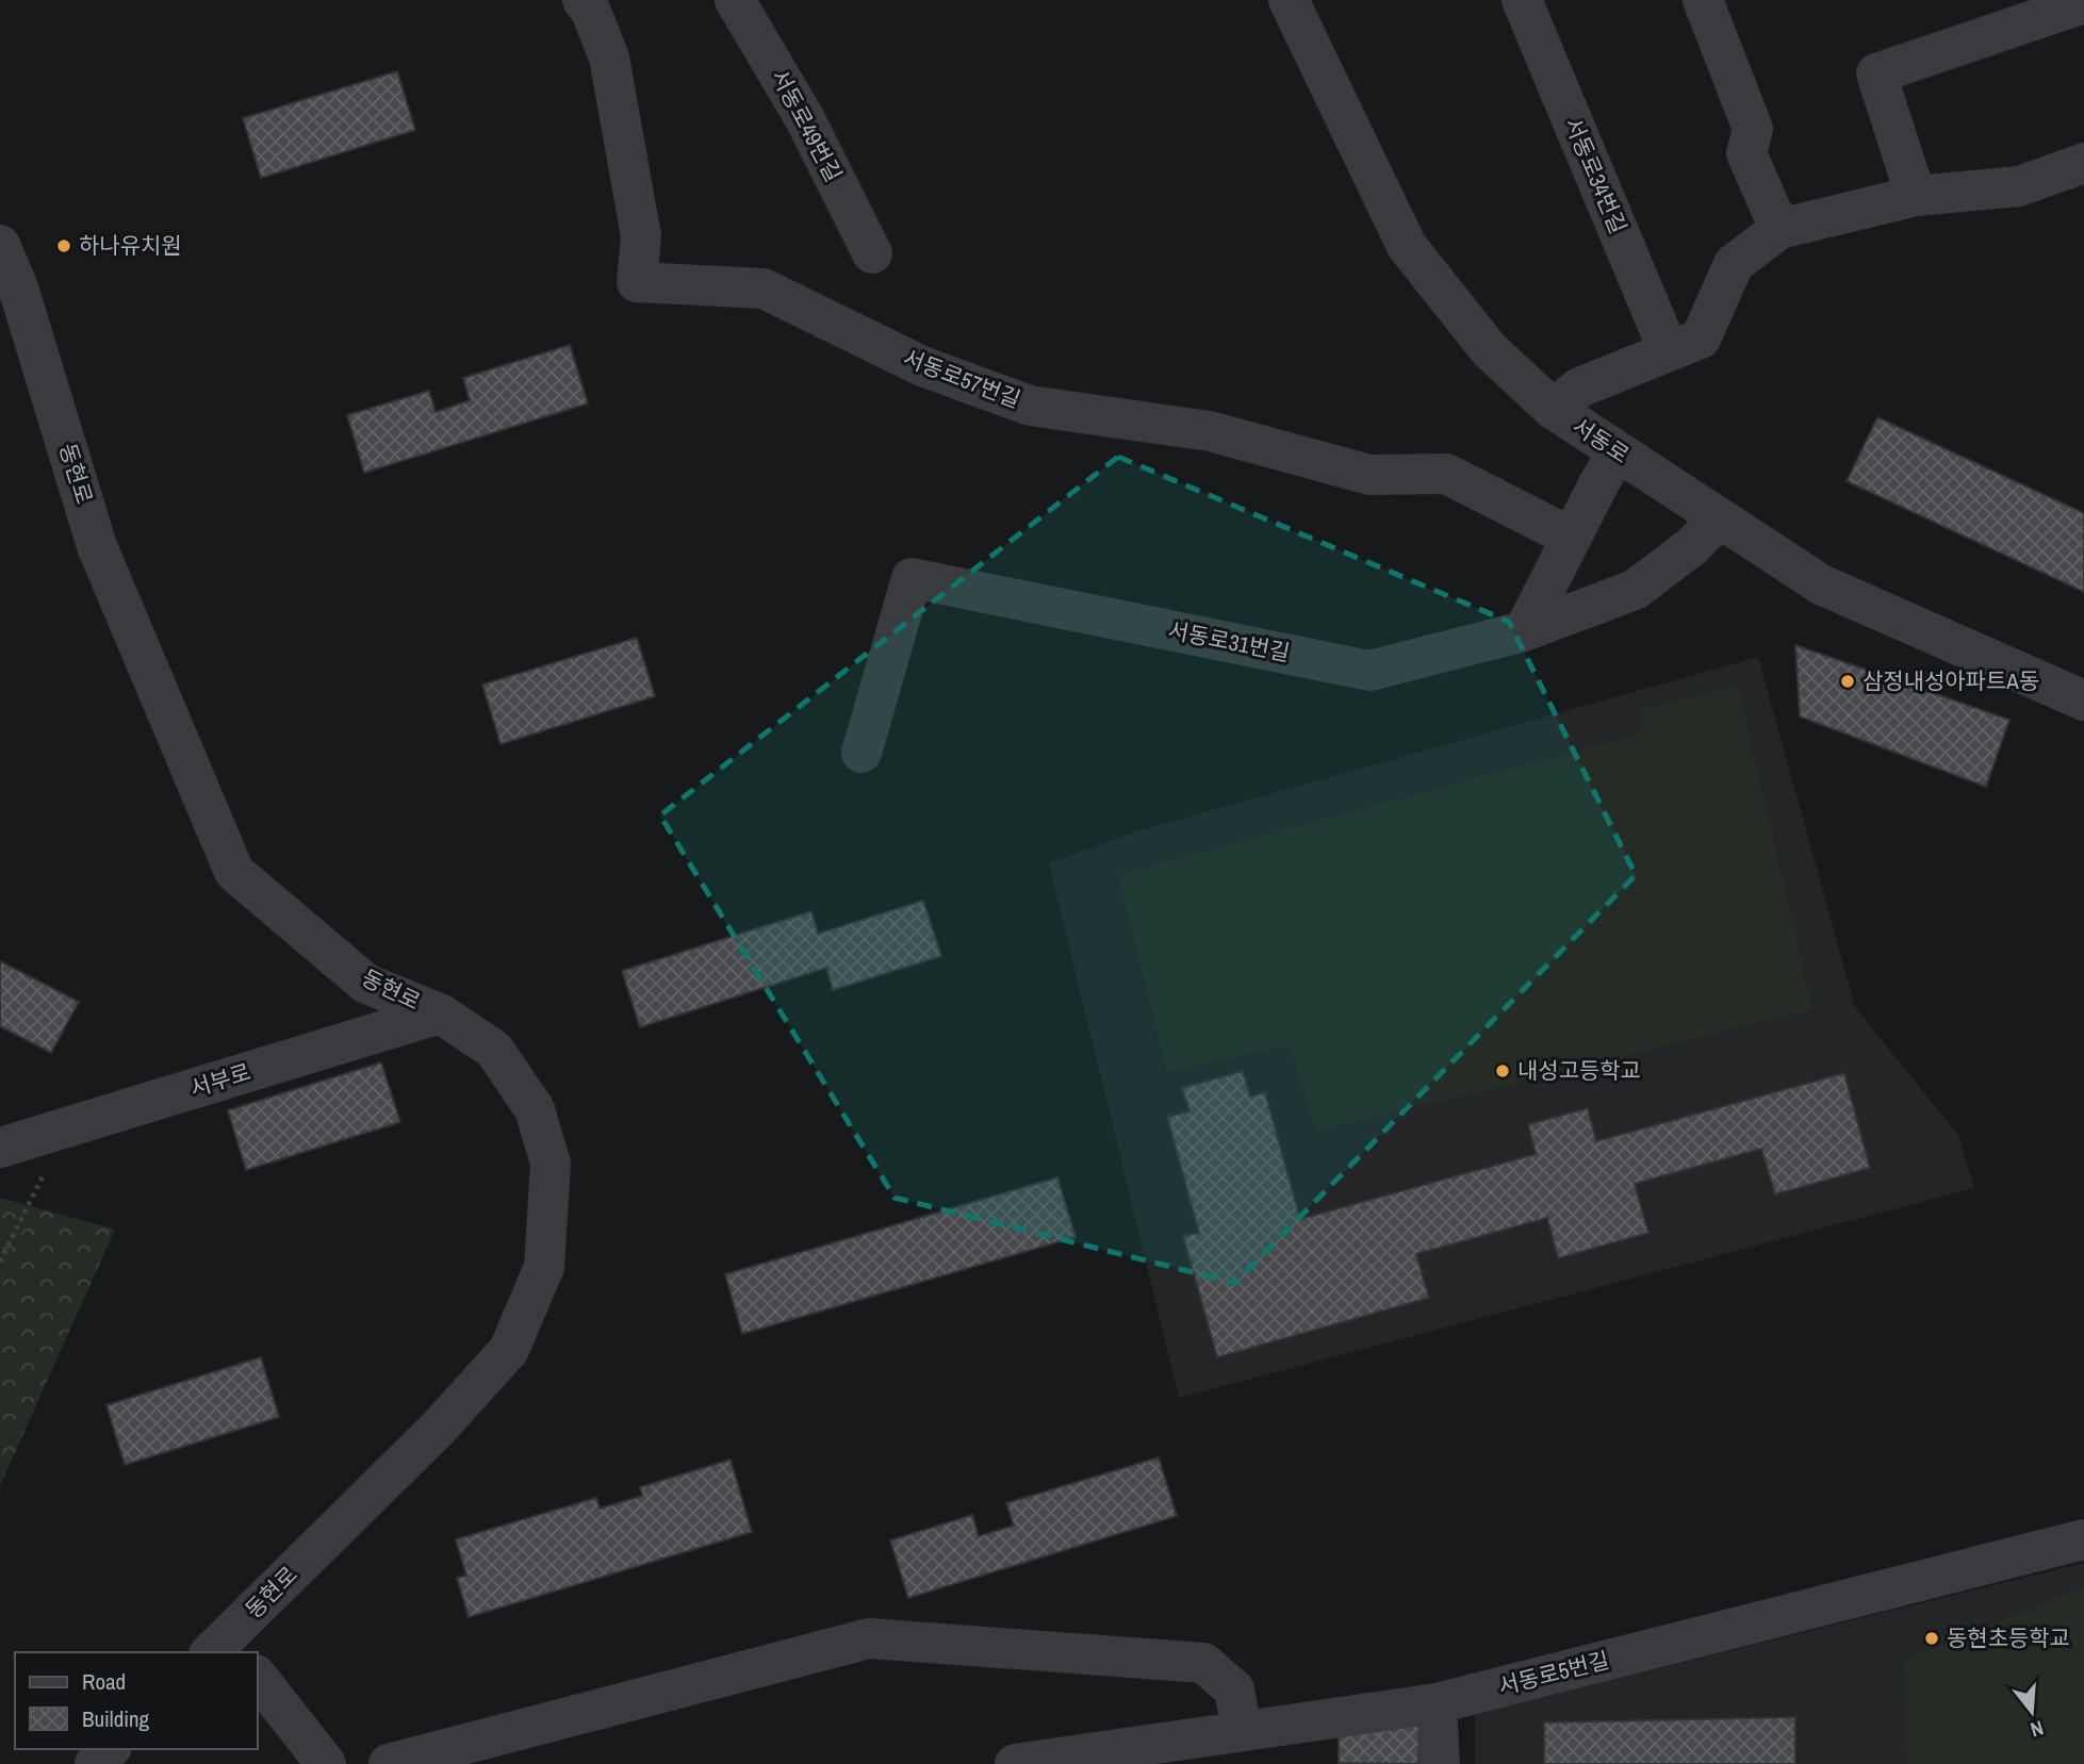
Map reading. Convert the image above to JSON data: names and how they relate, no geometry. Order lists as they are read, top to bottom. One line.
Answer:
{"streets":{"street":["서동로49번길","서동로34번길","서동로57번길","서동로","동현로","서동로31번길","서부로","서동로5번길"]},"crossings":[["동현로","서부로"]],"places":["하나유치원","삼정내성아파트A동","내성고등학교","동현초등학교"],"legend":["Road","Building"],"north":"bottom"}
